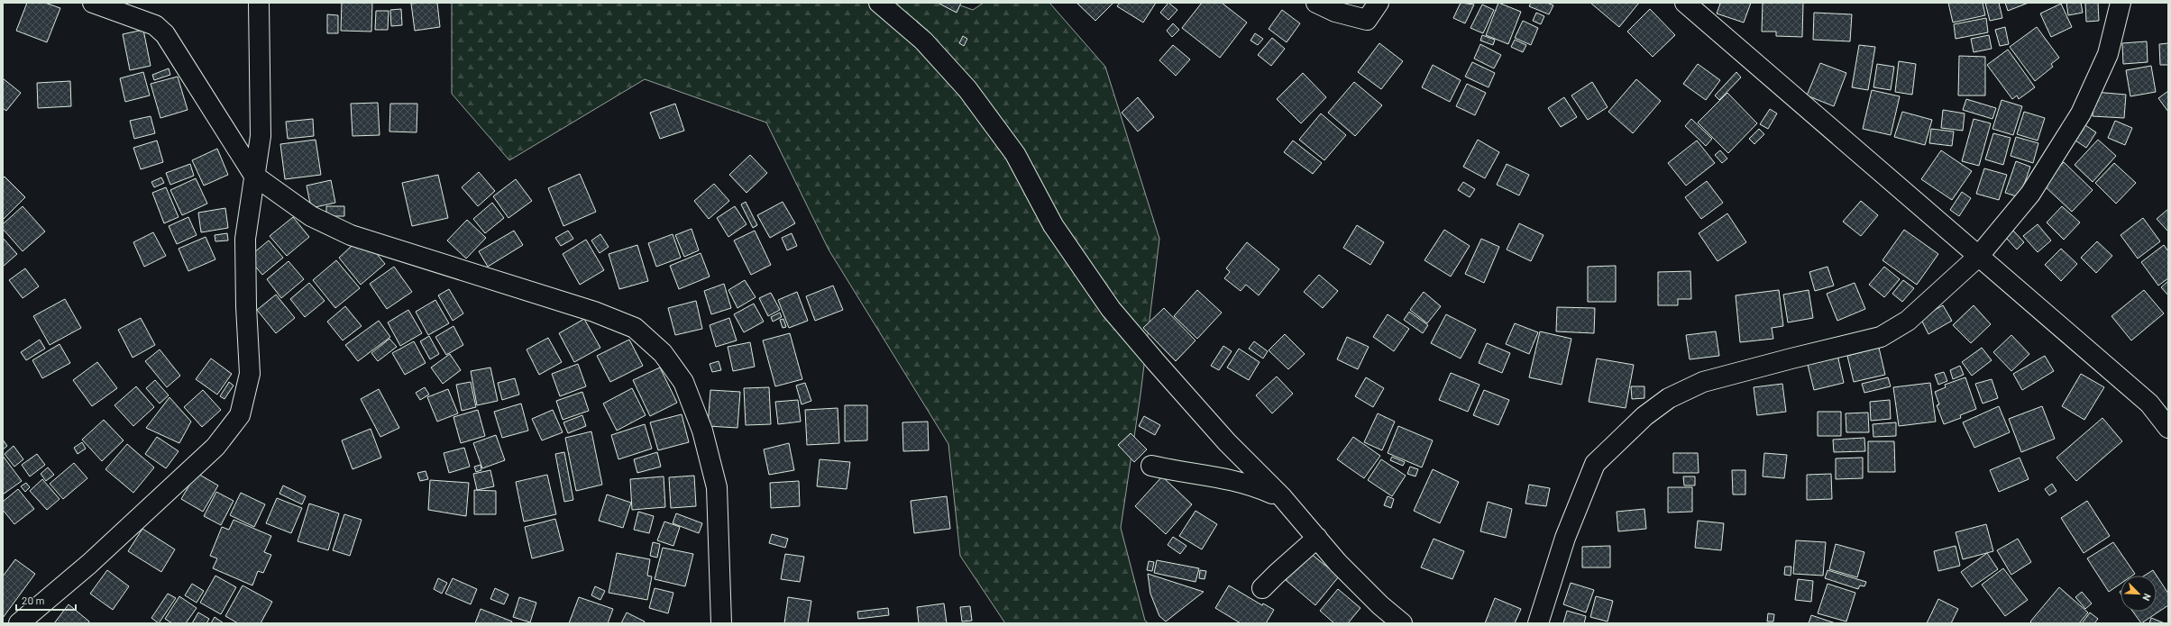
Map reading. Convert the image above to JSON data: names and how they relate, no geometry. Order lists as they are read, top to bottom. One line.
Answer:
{"scale_bar":"20 m","north":"bottom right"}
